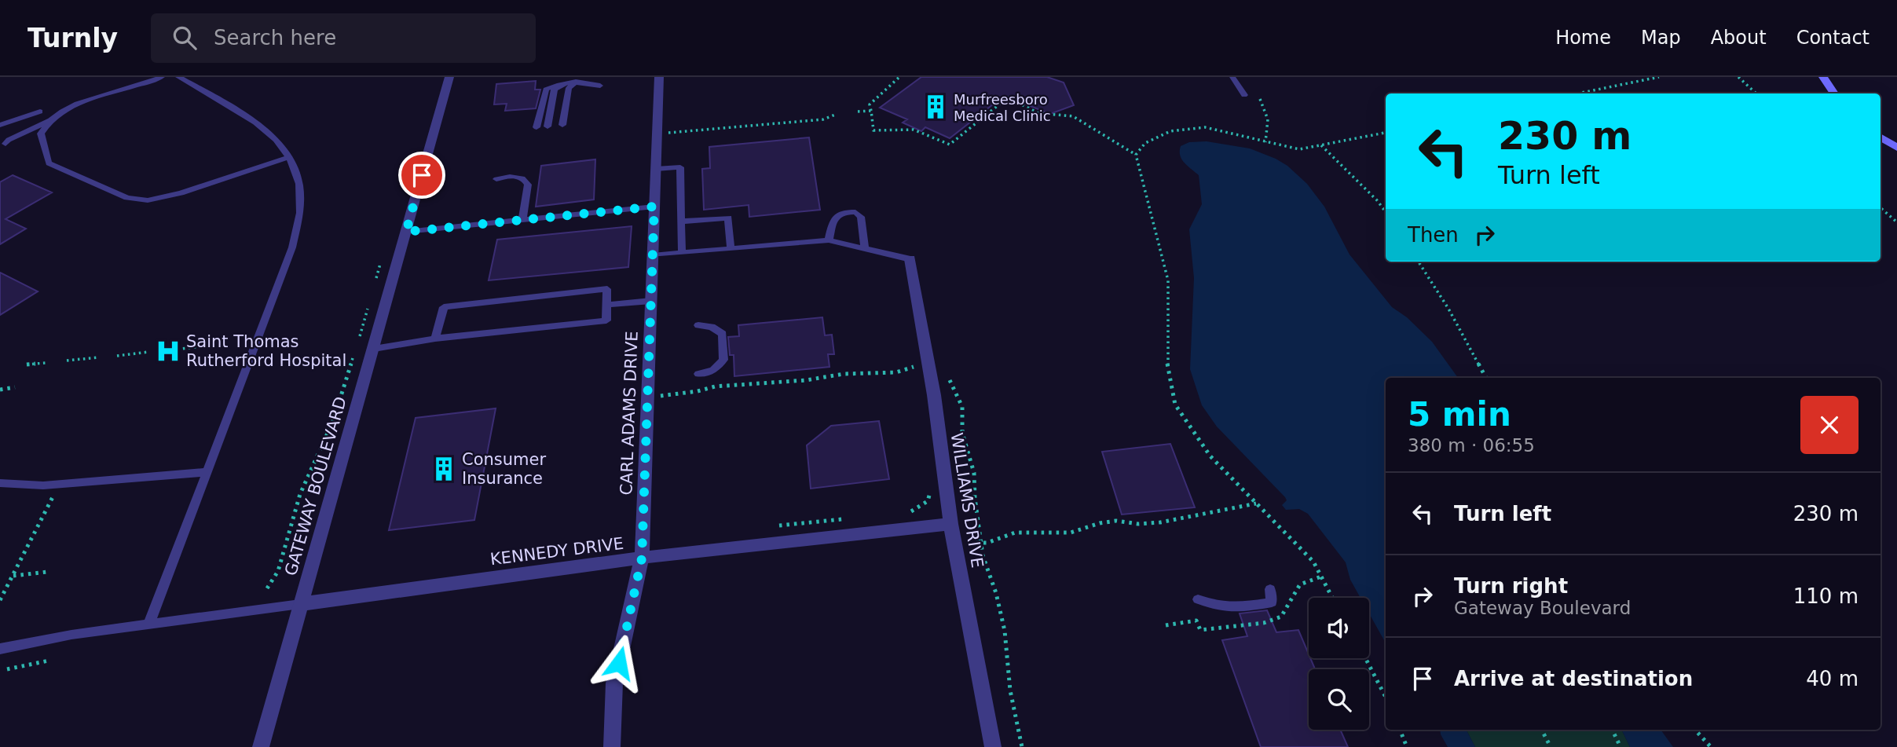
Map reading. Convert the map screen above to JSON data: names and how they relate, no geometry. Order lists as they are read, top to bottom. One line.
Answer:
{"streets":{"street":["CARL ADAMS DRIVE","GATEWAY BOULEVARD","WILLIAMS DRIVE","KENNEDY DRIVE"]},"crossings":[["CARL ADAMS DRIVE","KENNEDY DRIVE"],["GATEWAY BOULEVARD","KENNEDY DRIVE"],["WILLIAMS DRIVE","KENNEDY DRIVE"]],"places":{"building":["Murfreesboro Medical Clinic","Consumer Insurance"],"hospital":["Saint Thomas Rutherford Hospital"]},"page":{"header":"Turnly","search":"Search here","nav":["Home","Map","About","Contact"],"turn":["230 m","Turn left"],"then":"Then","heading":["5 min","380 m · 06:55"],"list":[{"name":"Turn left","value":"230 m"},{"name":"Turn right","note":"Gateway Boulevard","value":"110 m"},{"name":"Arrive at destination","value":"40 m"}]}}
